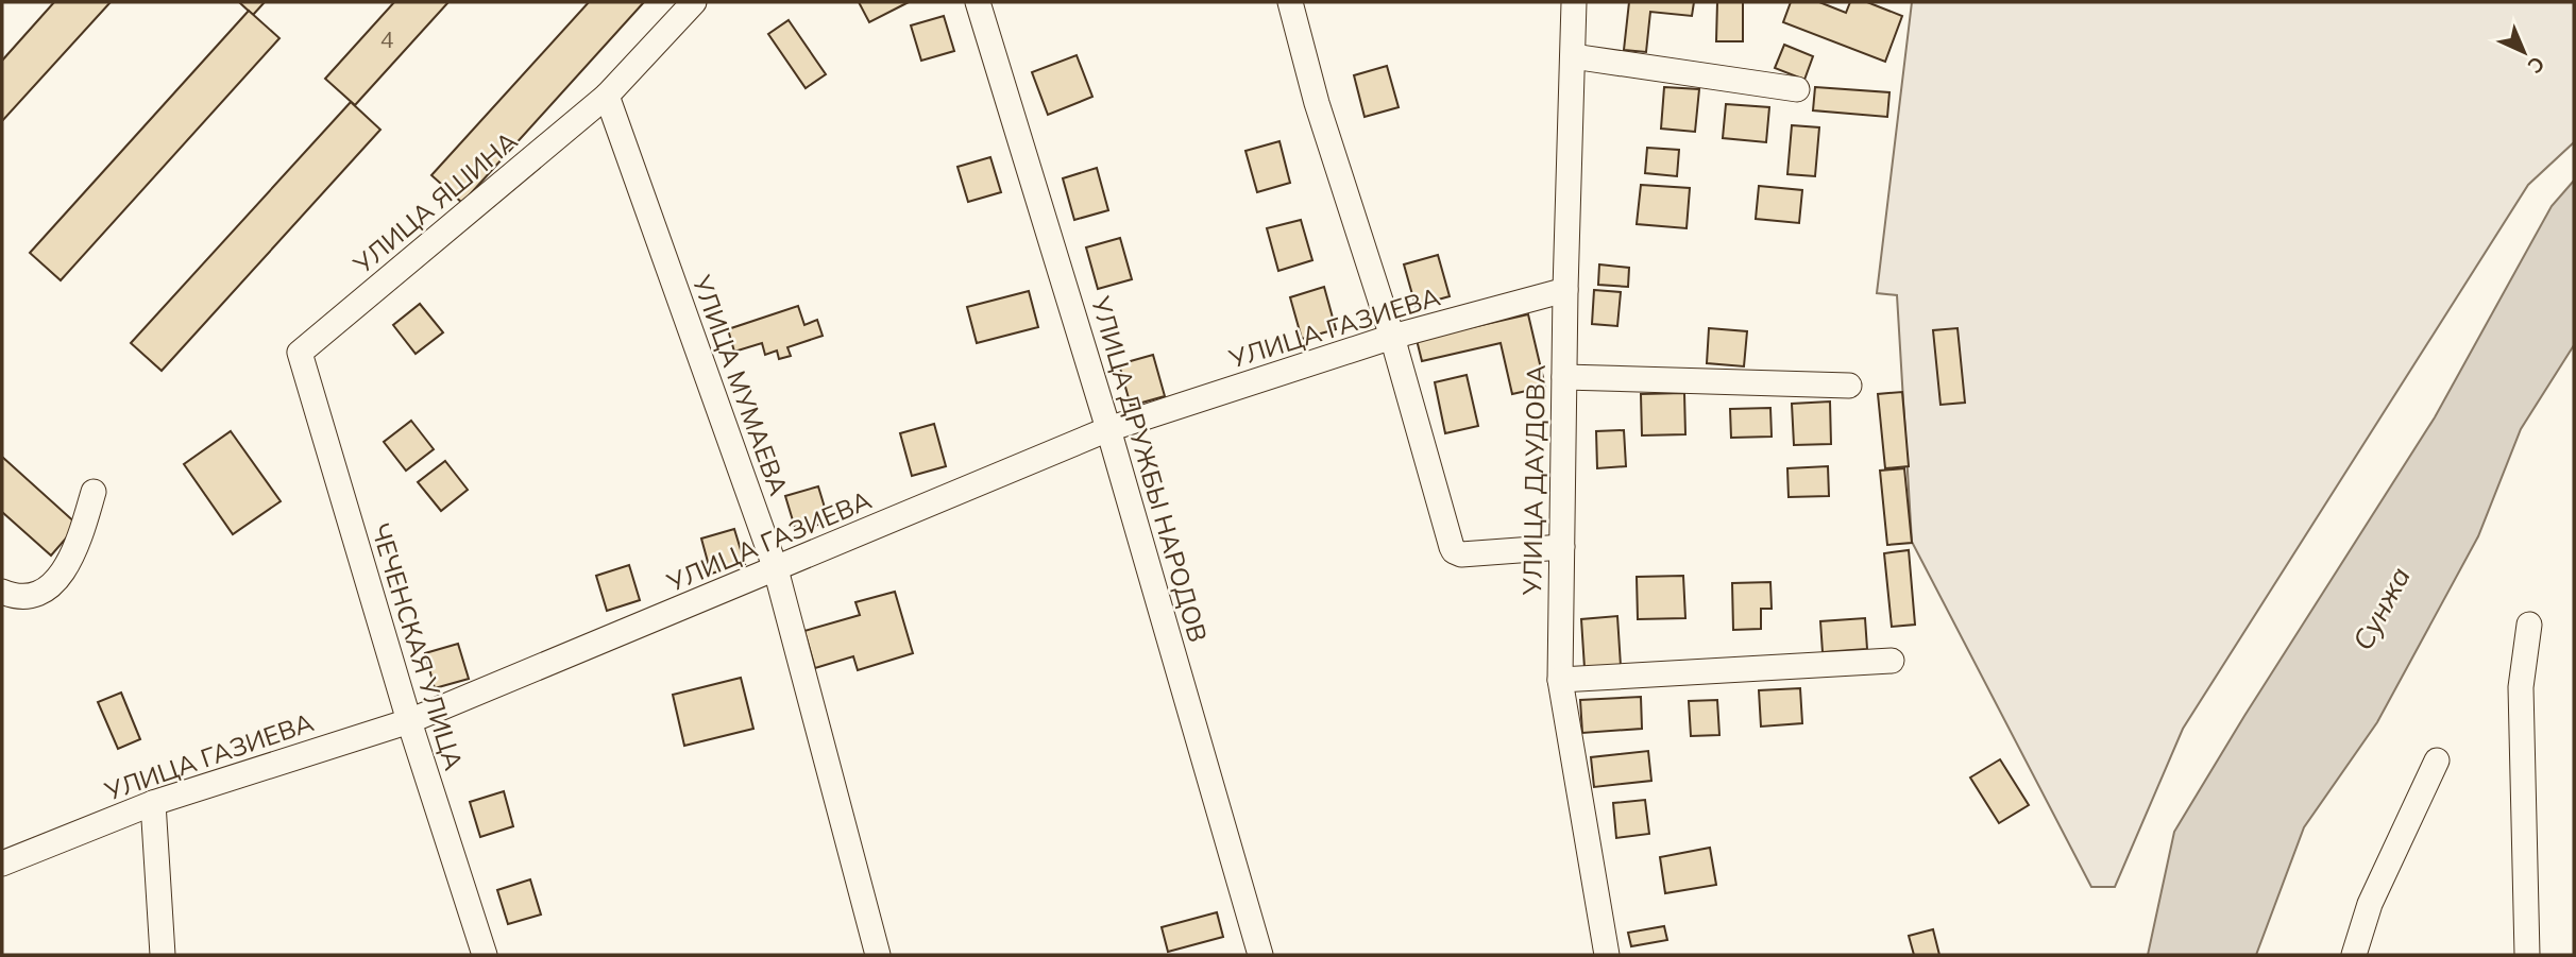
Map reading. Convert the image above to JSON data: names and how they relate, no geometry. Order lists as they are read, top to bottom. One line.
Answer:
{"streets":{"street":["УЛИЦА ЯШИНА","УЛИЦА ГАЗИЕВА","УЛИЦА МУМАЕВА","УЛИЦА ДРУЖБЫ НАРОДОВ","УЛИЦА ДАУДОВА","ЧЕЧЕНСКАЯ УЛИЦА"]},"crossings":[["УЛИЦА ЯШИНА","УЛИЦА МУМАЕВА"],["УЛИЦА ЯШИНА","ЧЕЧЕНСКАЯ УЛИЦА"],["УЛИЦА ГАЗИЕВА","УЛИЦА МУМАЕВА"],["УЛИЦА ГАЗИЕВА","УЛИЦА ДРУЖБЫ НАРОДОВ"],["УЛИЦА ГАЗИЕВА","УЛИЦА ДАУДОВА"],["УЛИЦА ГАЗИЕВА","ЧЕЧЕНСКАЯ УЛИЦА"]],"water":["Сунжа"],"house_numbers":["4"],"north":"bottom right"}
